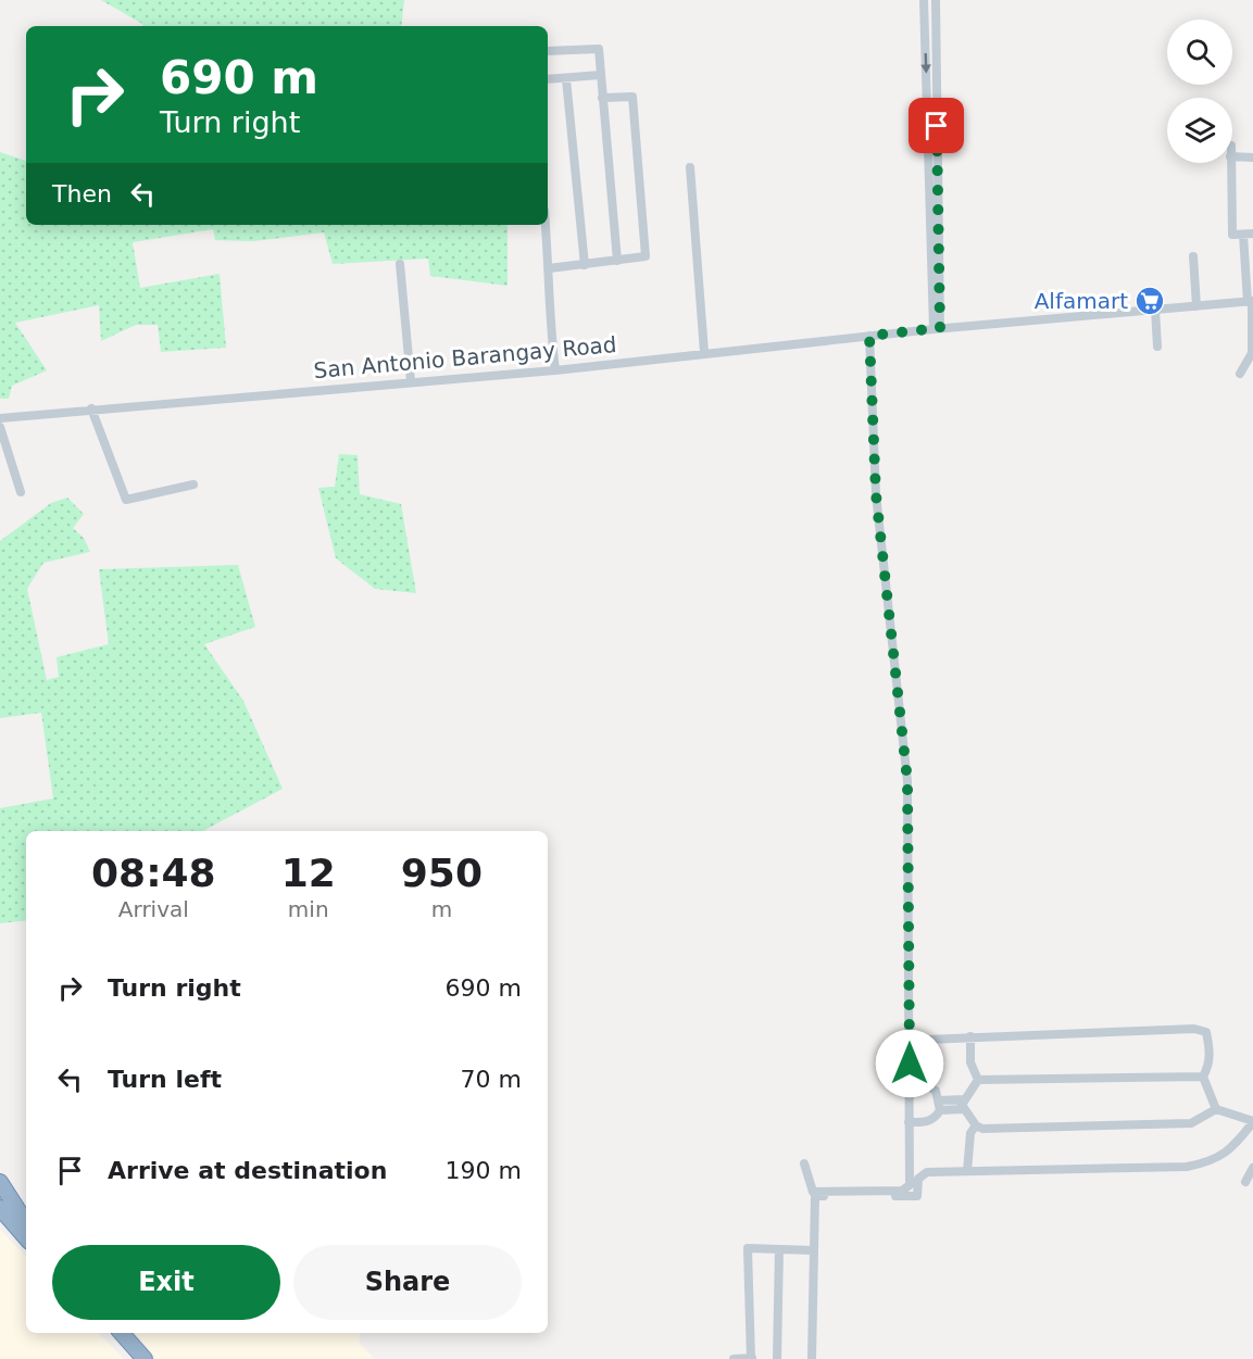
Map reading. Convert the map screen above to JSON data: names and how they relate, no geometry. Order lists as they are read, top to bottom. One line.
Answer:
{"streets":{"street":["San Antonio Barangay Road"]},"places":{"supermarket":["Alfamart"]},"page":{"turn":["690 m","Turn right"],"then":"Then","eta":["08:48","Arrival","12","min","950","m"],"list":[{"name":"Turn right","value":"690 m"},{"name":"Turn left","value":"70 m"},{"name":"Arrive at destination","value":"190 m"}],"buttons":["Exit","Share"]}}
